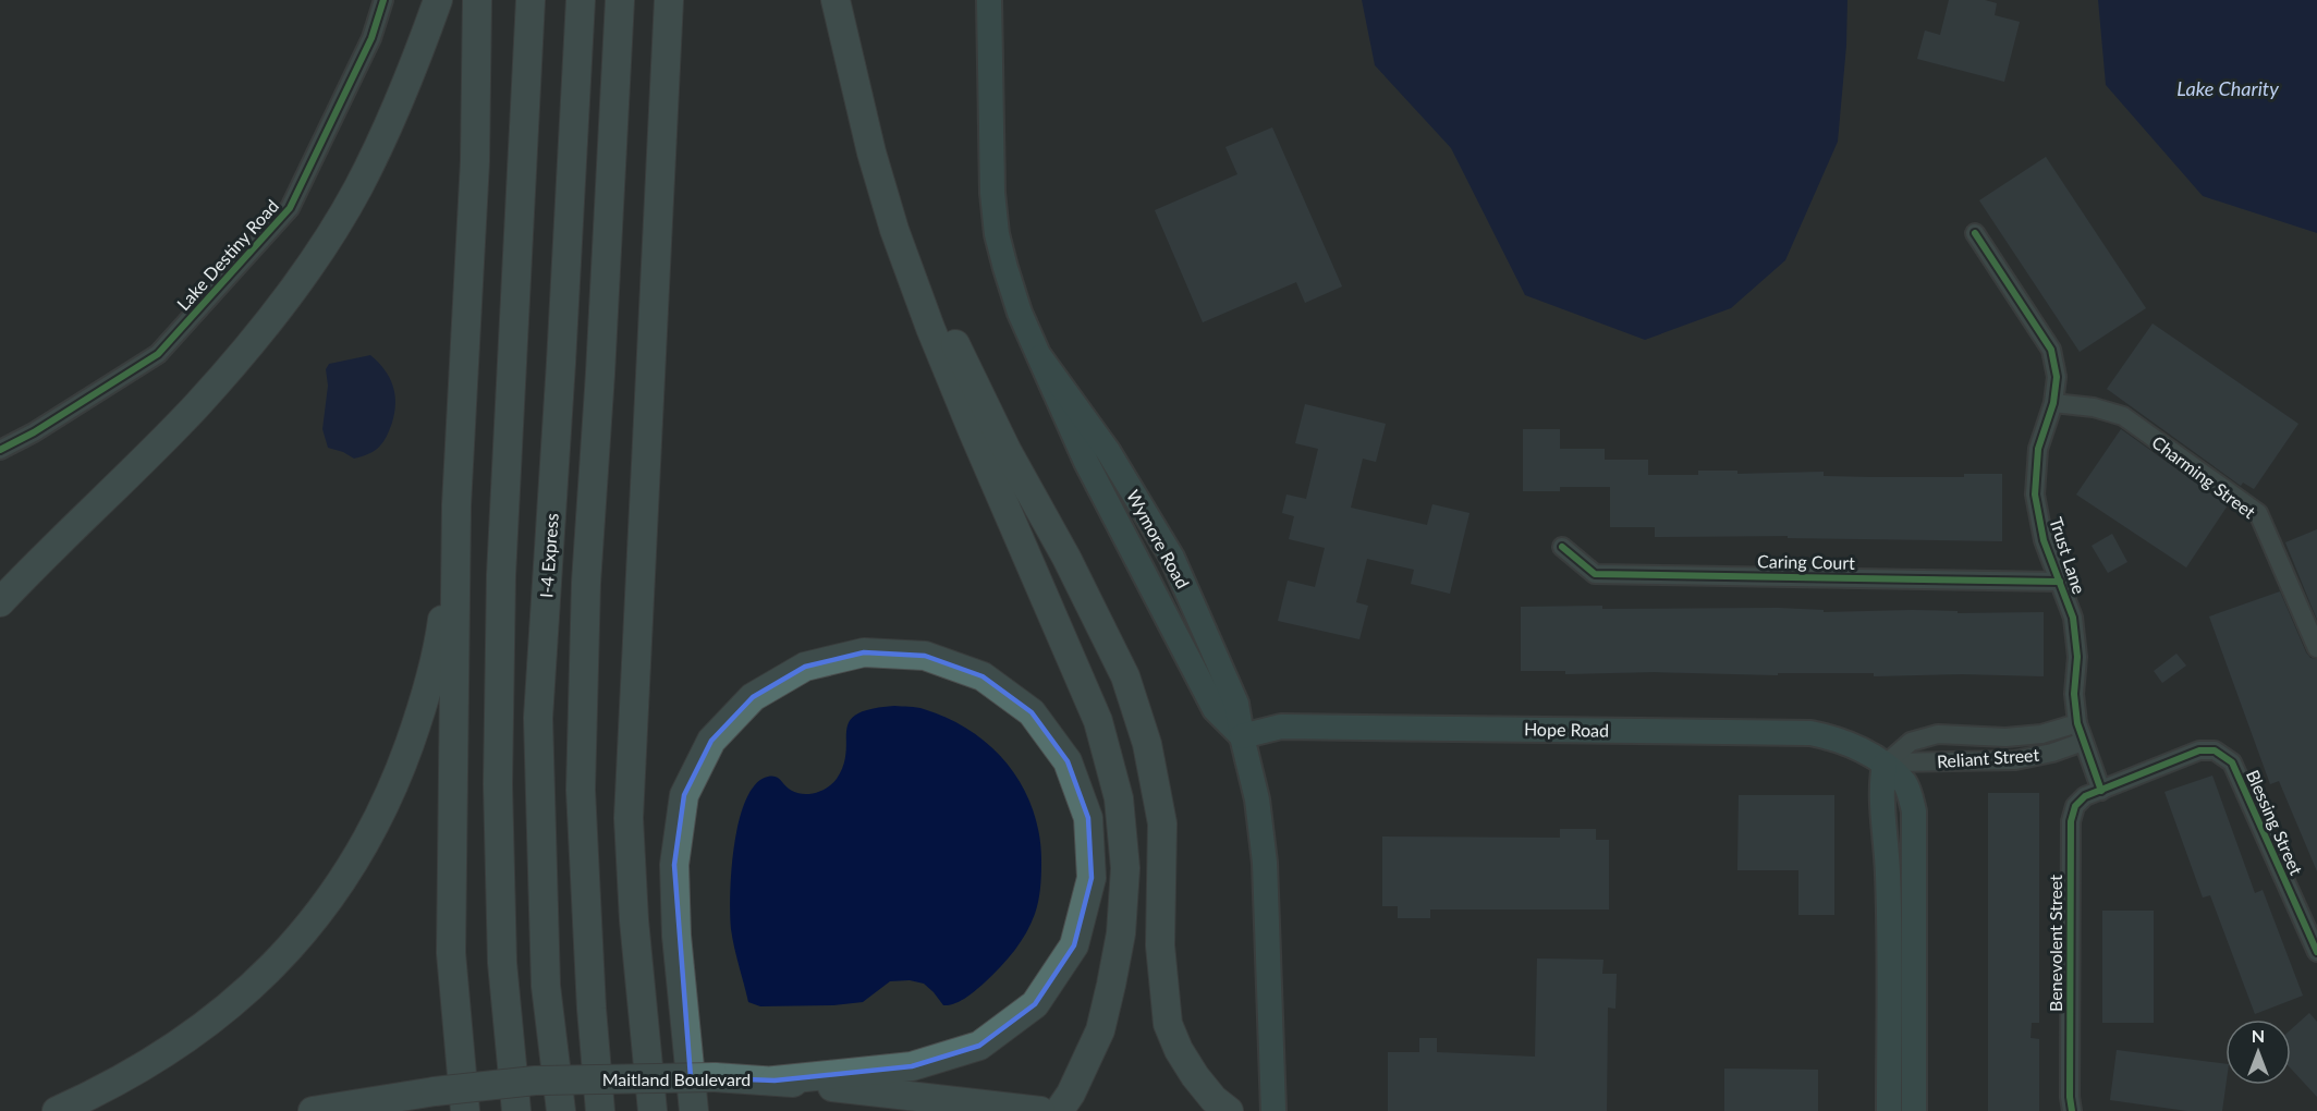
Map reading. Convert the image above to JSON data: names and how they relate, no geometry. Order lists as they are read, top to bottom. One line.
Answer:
{"streets":{"highway":["I-4 Express","Maitland Boulevard"],"main road":["Wymore Road","Hope Road"],"street":["Lake Destiny Road","Charming Street","Trust Lane","Caring Court","Reliant Street","Blessing Street","Benevolent Street"]},"crossings":[["Charming Street","Trust Lane"],["Wymore Road","Hope Road"],["Trust Lane","Caring Court"],["Trust Lane","Reliant Street"],["Trust Lane","Blessing Street"],["Trust Lane","Benevolent Street"],["Hope Road","Reliant Street"],["Blessing Street","Benevolent Street"]],"water":["Lake Charity"],"north":"top"}
